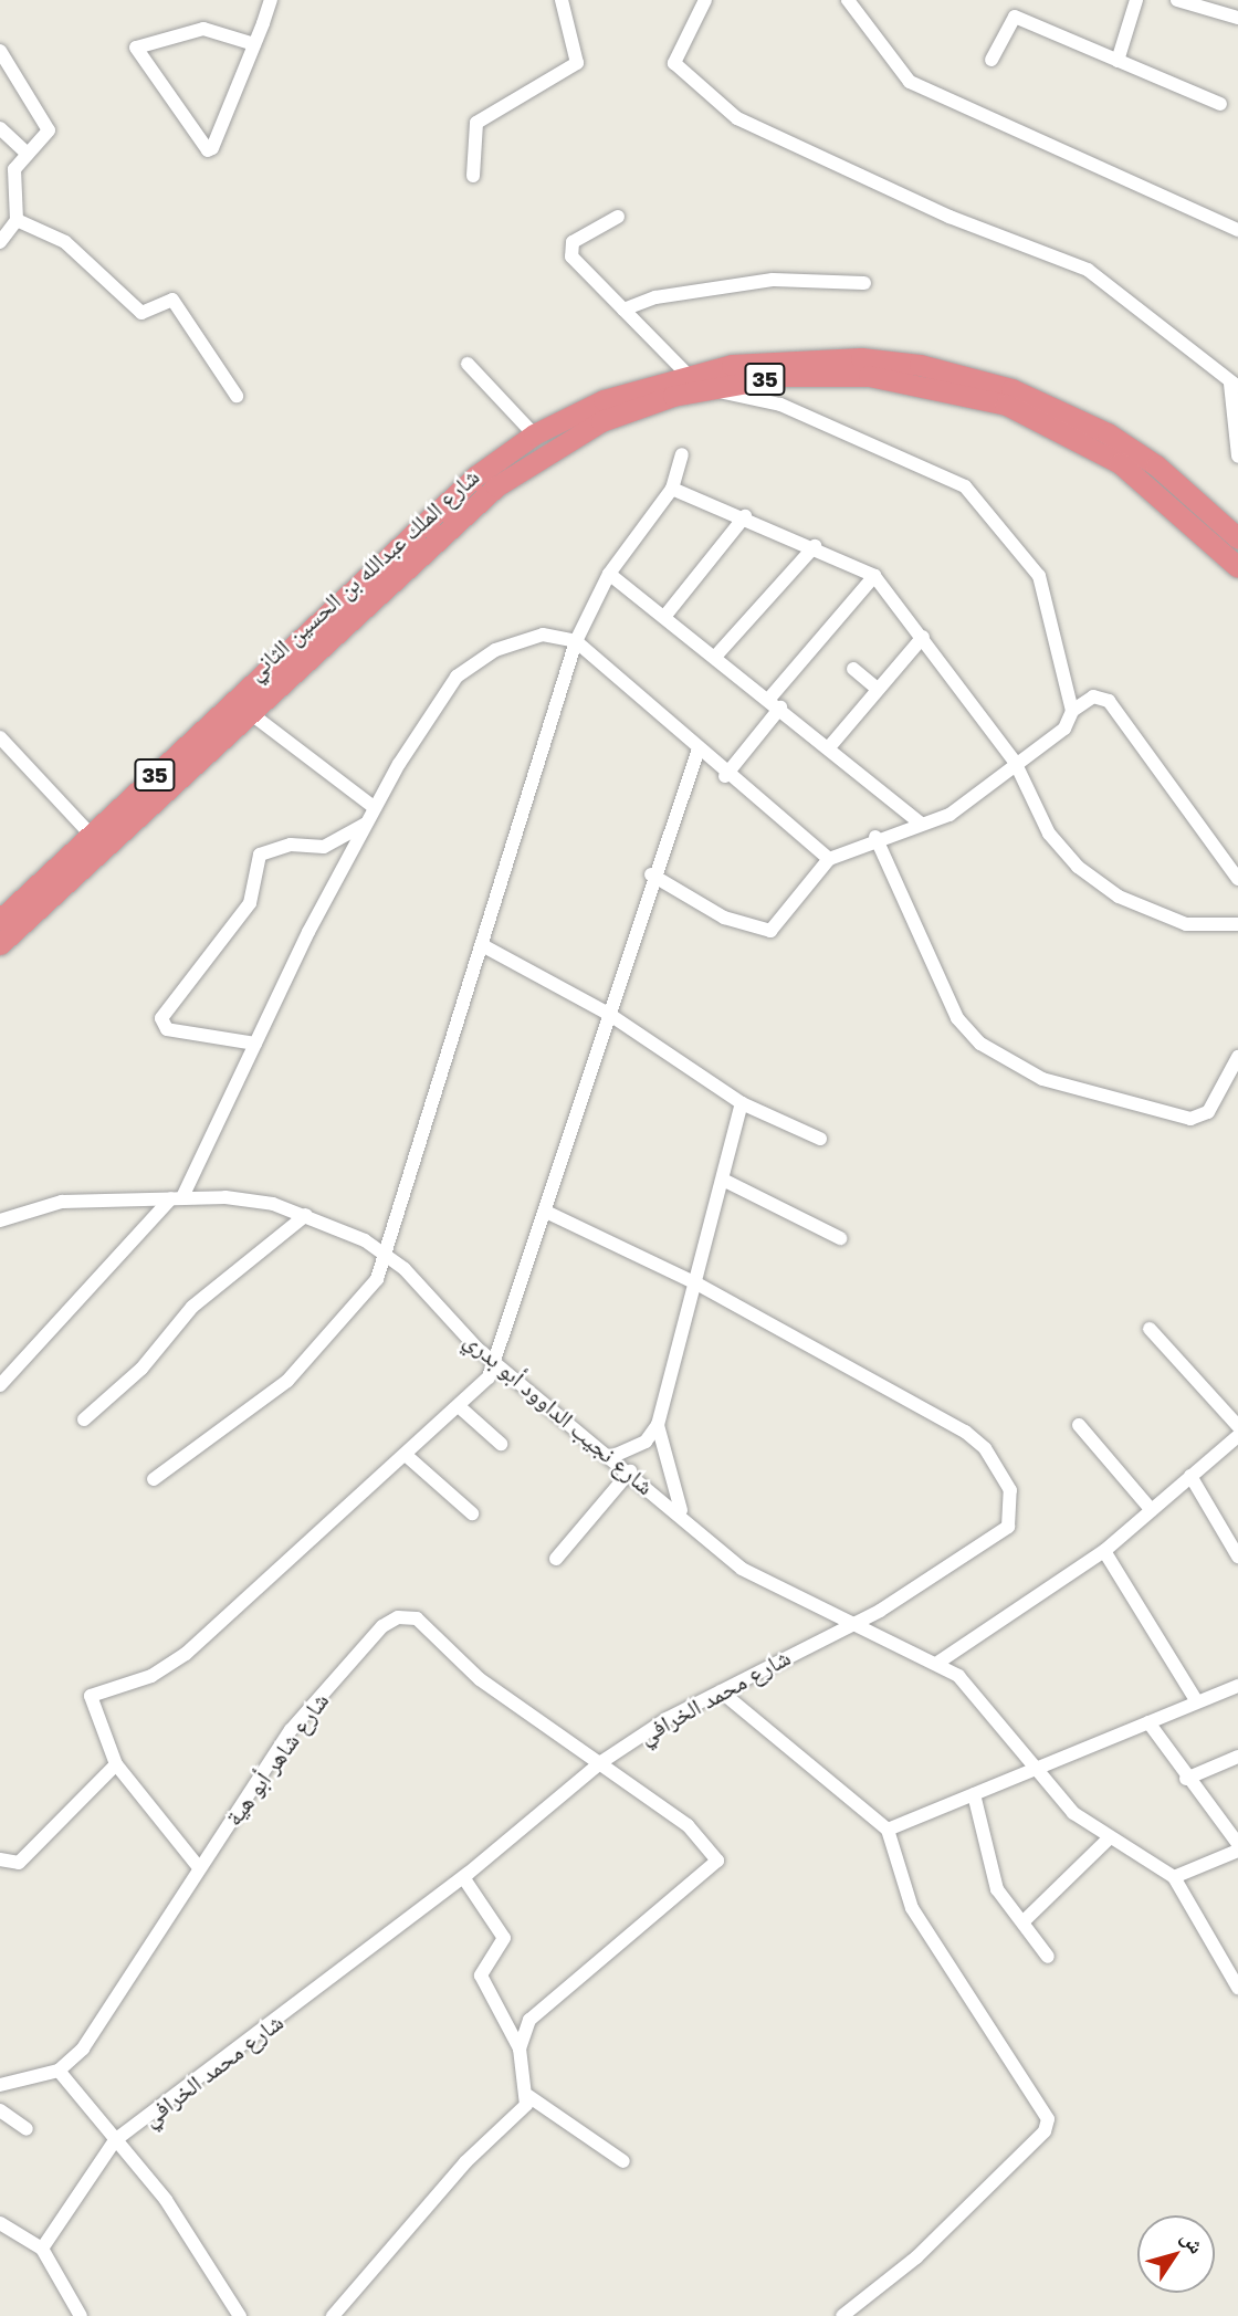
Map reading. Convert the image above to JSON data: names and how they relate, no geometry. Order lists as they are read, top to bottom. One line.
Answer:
{"streets":{"highway":["35","شارع الملك عبدالله بن الحسين الثاني"],"street":["شارع نجيب الداوود أبو بدري","شارع محمد الخرافي","شارع شاهر أبو هية"]},"crossings":[["شارع نجيب الداوود أبو بدري","شارع محمد الخرافي"],["شارع محمد الخرافي","شارع شاهر أبو هية"]],"north":"top right"}
